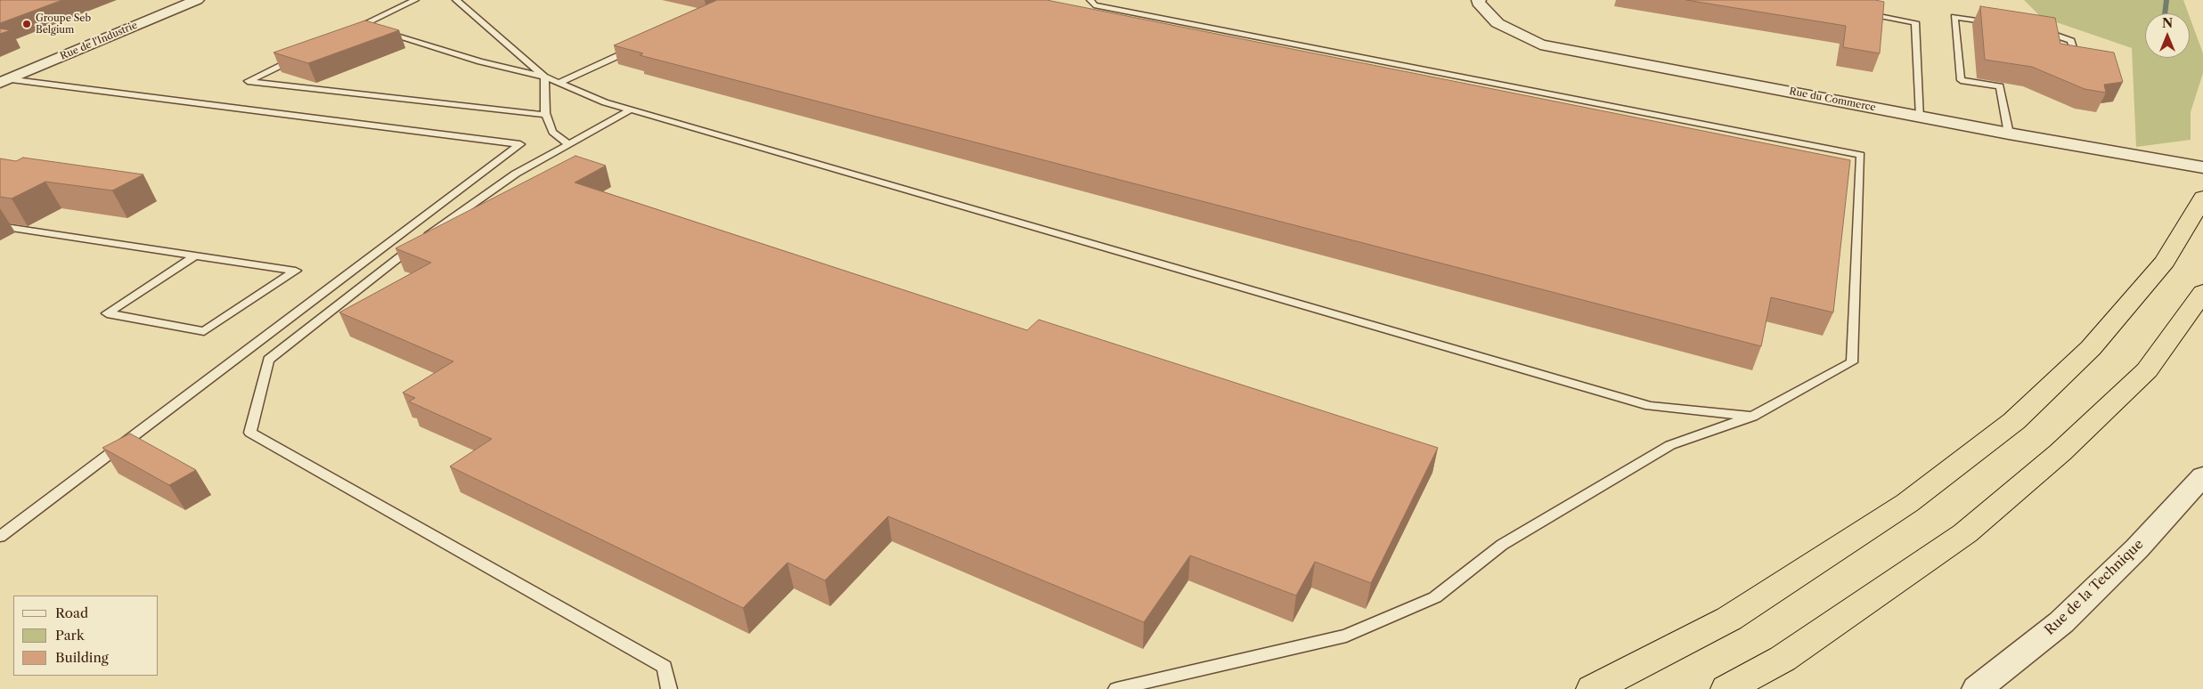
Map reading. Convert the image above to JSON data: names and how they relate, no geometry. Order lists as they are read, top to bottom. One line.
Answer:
{"streets":{"street":["Rue de l'Industrie","Rue du Commerce","Rue de la Technique"]},"places":["Groupe Seb Belgium"],"legend":["Road","Park","Building"],"north":"top"}
